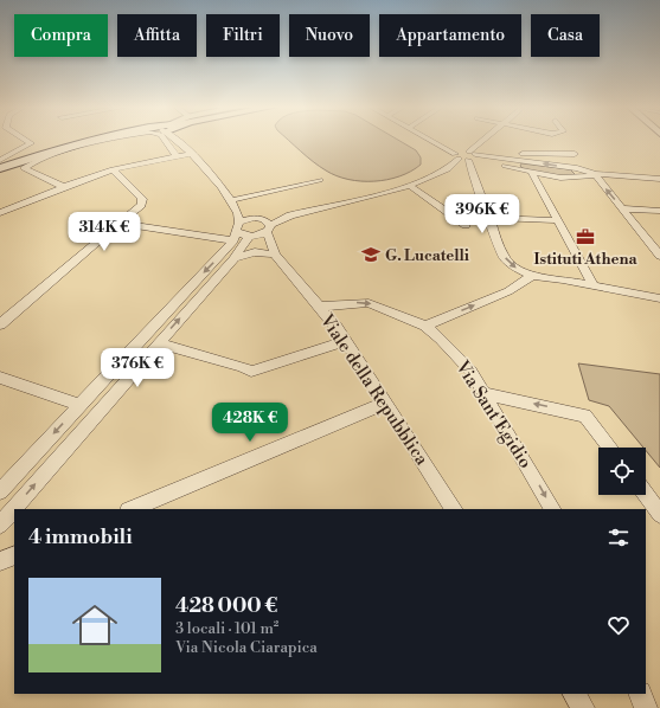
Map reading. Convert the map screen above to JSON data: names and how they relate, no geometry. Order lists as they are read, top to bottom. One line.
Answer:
{"streets":{"street":["Viale della Repubblica","Via Sant'Egidio"]},"crossings":[["Viale della Repubblica","Via Sant'Egidio"]],"places":{"office":["Istituti Athena"],"school or university":["G. Lucatelli"]},"page":{"chip":["Compra","Affitta","Filtri","Nuovo","Appartamento","Casa"],"price":["396K €","314K €","376K €","428K €"],"heading":"4 immobili","list":[{"name":"428 000 €","note":"3 locali · 101 m² · Via Nicola Ciarapica"}]}}
